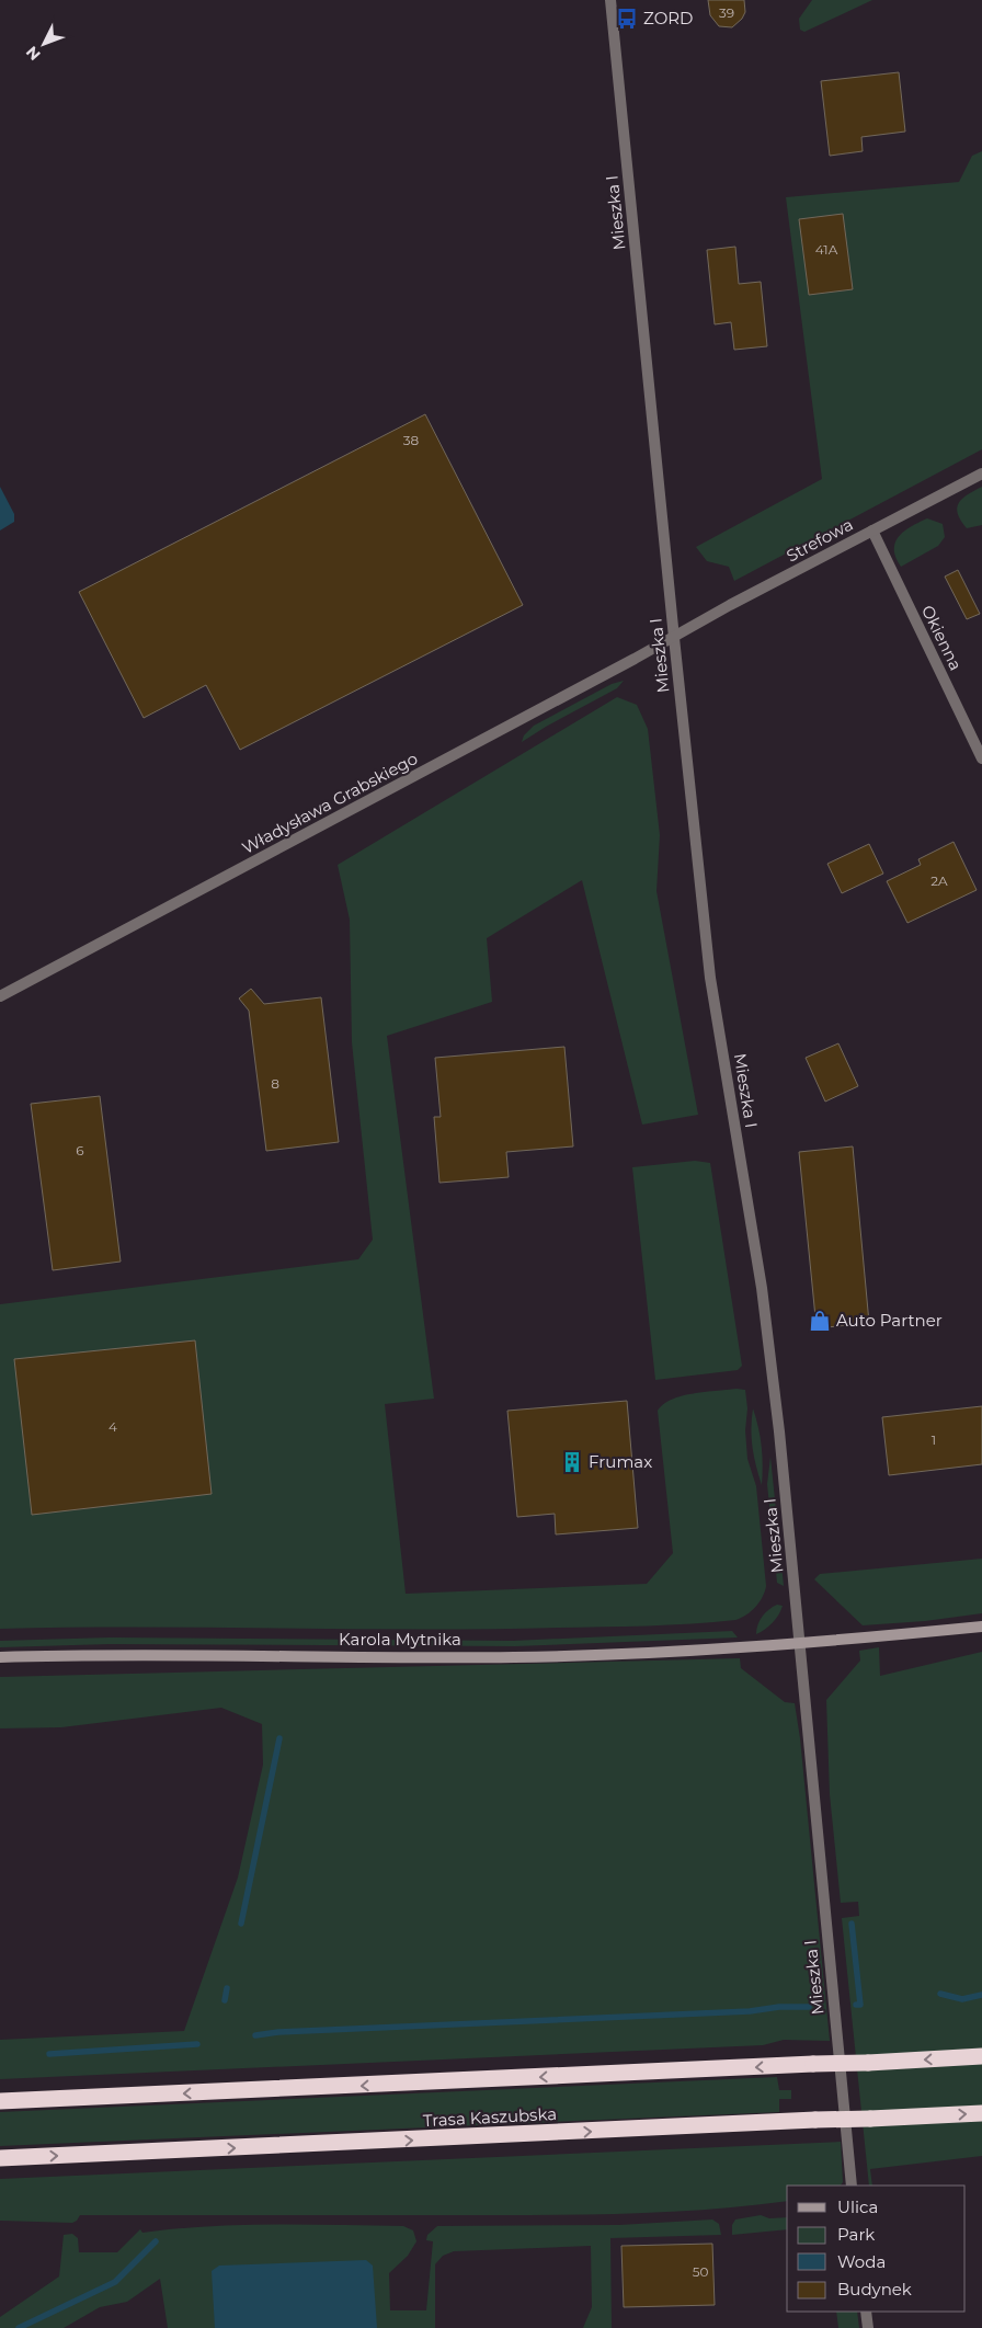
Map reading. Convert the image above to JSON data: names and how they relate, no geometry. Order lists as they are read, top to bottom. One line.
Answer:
{"streets":{"highway":["Trasa Kaszubska"],"street":["Mieszka I","Strefowa","Okienna","Władysława Grabskiego","Karola Mytnika"]},"crossings":[["Mieszka I","Strefowa"],["Mieszka I","Władysława Grabskiego"],["Mieszka I","Karola Mytnika"],["Strefowa","Okienna"],["Strefowa","Władysława Grabskiego"]],"places":{"bus stop":["ZORD"],"shop":["Auto Partner"],"building":["Frumax"]},"house_numbers":["39","41A","38","2A","8","6","4","1","50"],"legend":["Ulica","Park","Woda","Budynek"],"north":"bottom left"}
